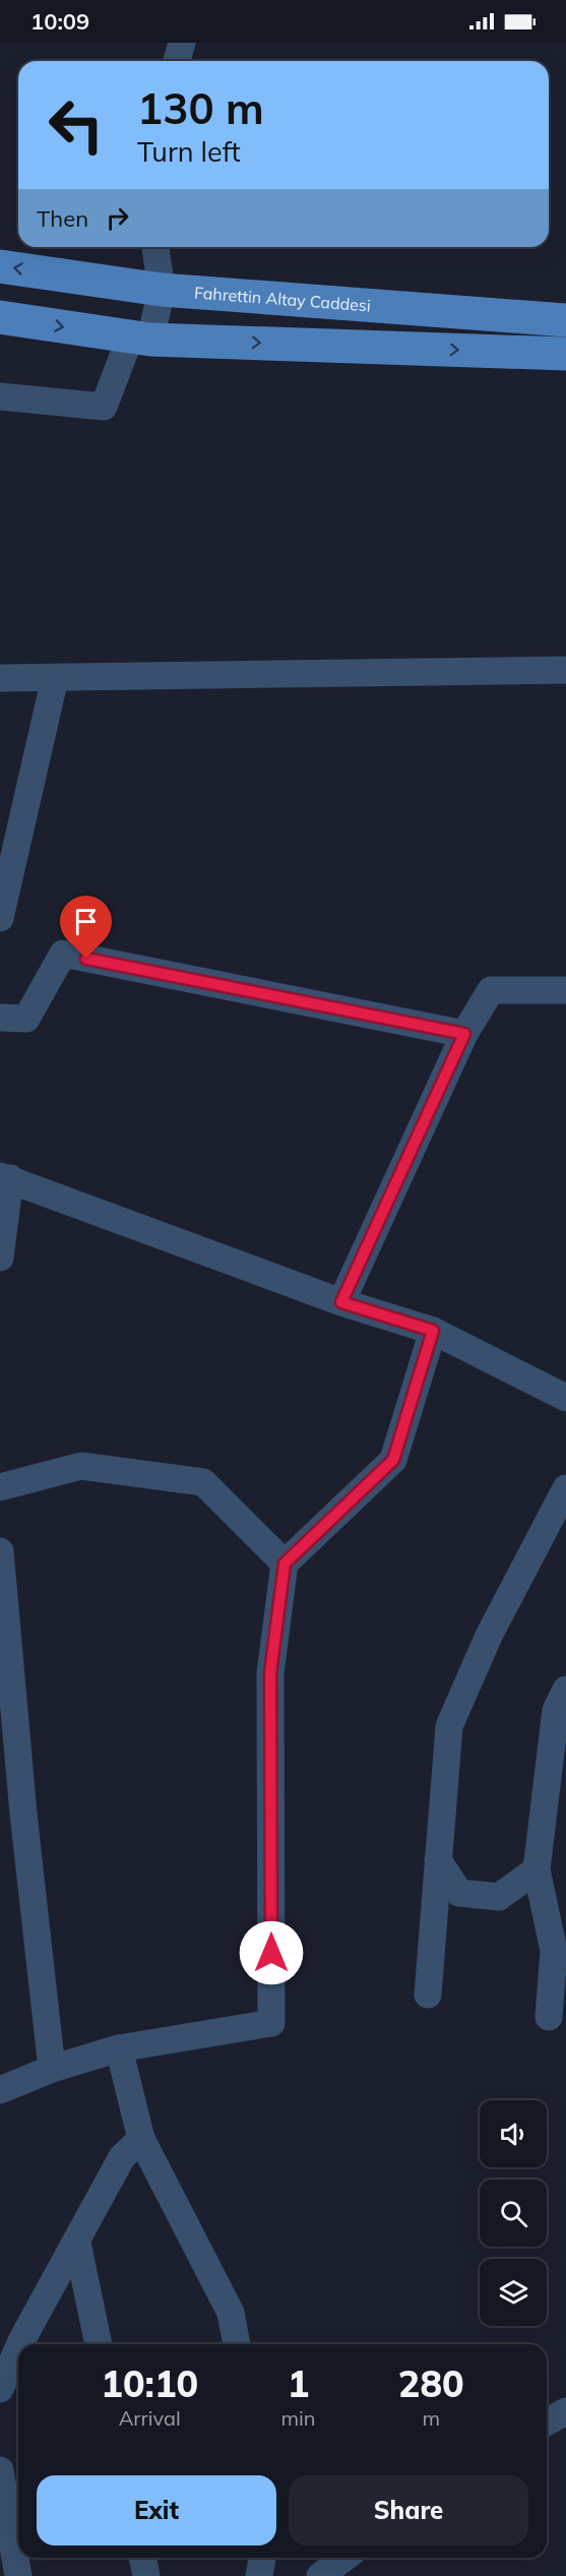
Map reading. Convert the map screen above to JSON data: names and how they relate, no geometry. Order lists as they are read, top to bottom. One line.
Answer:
{"streets":{"main road":["Fahrettin Altay Caddesi"]},"page":{"status":"10:09","turn":["130 m","Turn left"],"then":"Then","eta":["10:10","Arrival","1","min","280","m"],"buttons":["Exit","Share"]}}
